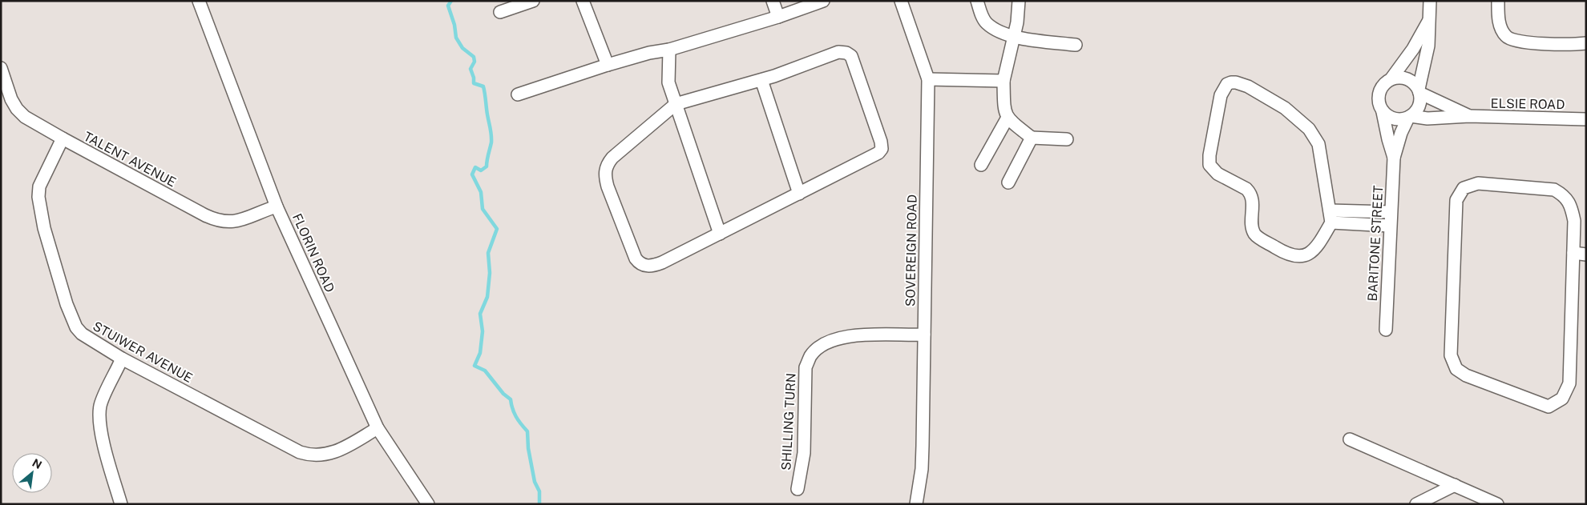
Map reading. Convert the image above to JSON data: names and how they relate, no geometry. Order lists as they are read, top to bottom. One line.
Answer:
{"streets":{"street":["ELSIE ROAD","TALENT AVENUE","BARITONE STREET","SOVEREIGN ROAD","FLORIN ROAD","STUIWER AVENUE","SHILLING TURN"]},"crossings":[["ELSIE ROAD","BARITONE STREET"],["TALENT AVENUE","FLORIN ROAD"],["TALENT AVENUE","STUIWER AVENUE"],["SOVEREIGN ROAD","SHILLING TURN"],["FLORIN ROAD","STUIWER AVENUE"]],"north":"top right"}
